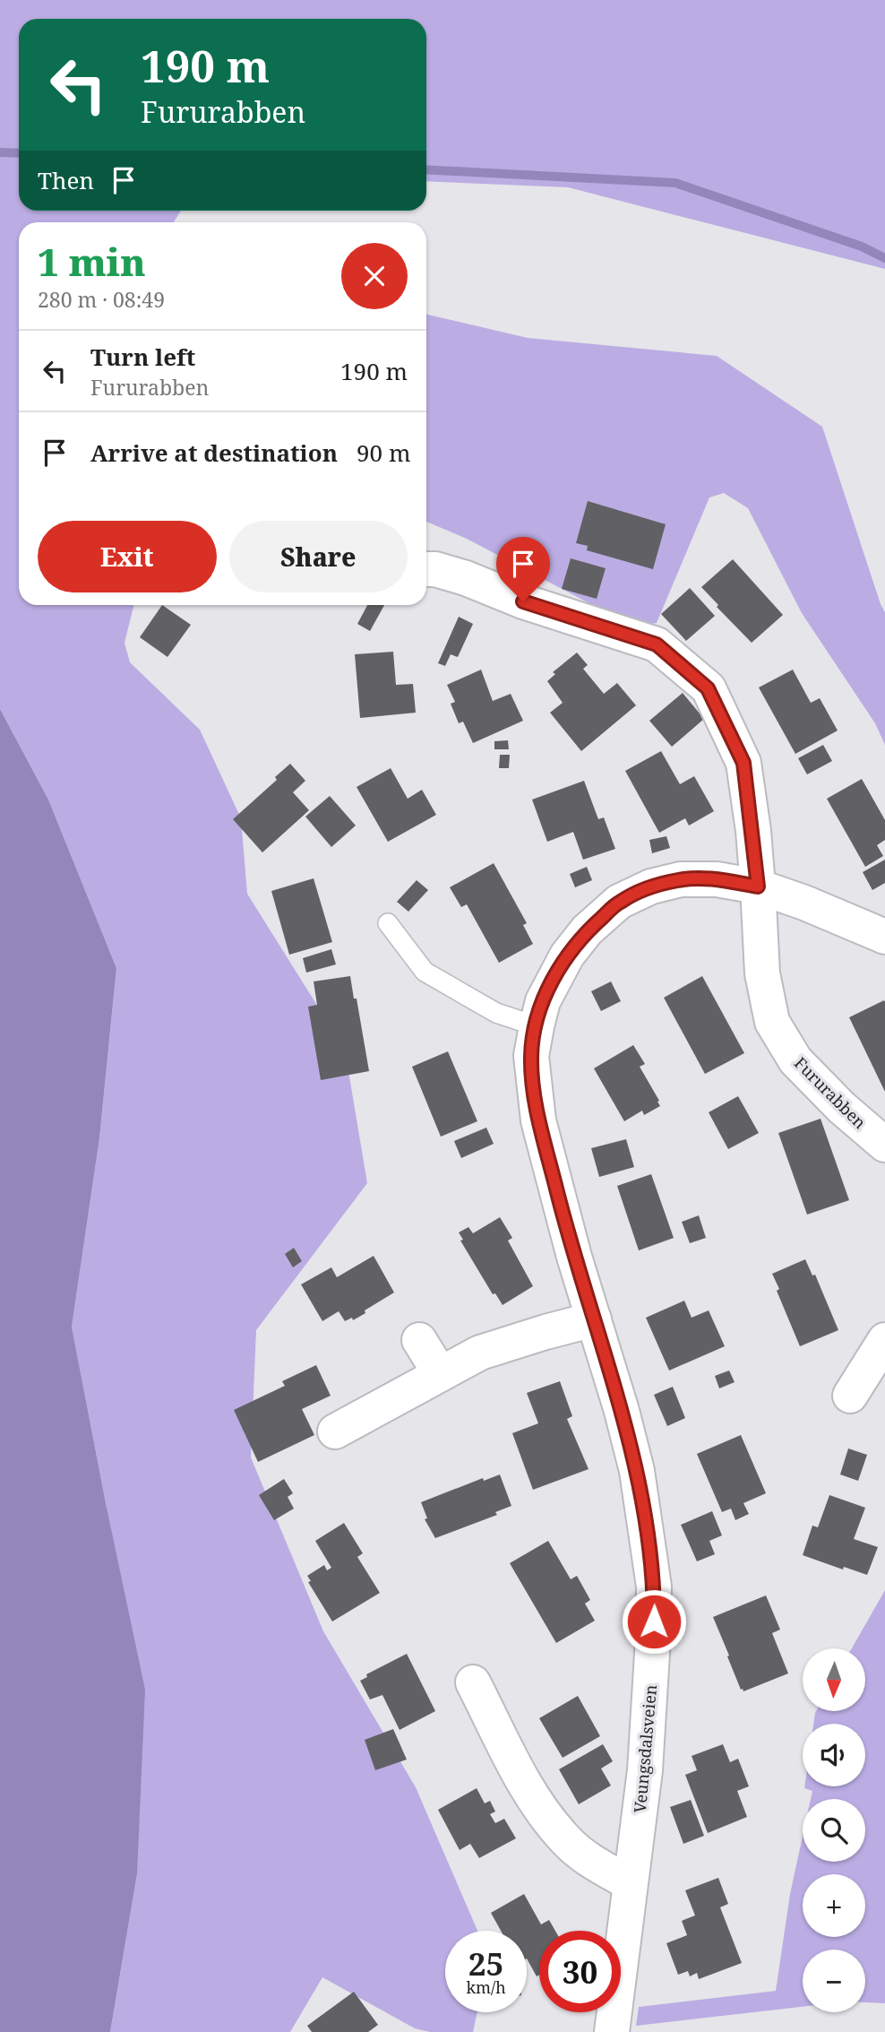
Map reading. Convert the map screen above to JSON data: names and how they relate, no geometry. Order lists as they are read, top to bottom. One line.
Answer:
{"streets":{"street":["Fururabben","Veungsdalsveien"]},"crossings":[["Fururabben","Veungsdalsveien"]],"north":"bottom","page":{"turn":["190 m","Fururabben"],"then":"Then","heading":["1 min","280 m · 08:49"],"list":[{"name":"Turn left","note":"Fururabben","value":"190 m"},{"name":"Arrive at destination","value":"90 m"}],"buttons":["Exit","Share"],"map_buttons":["+","−"],"speed":"25 km/h","limit":"30"}}
